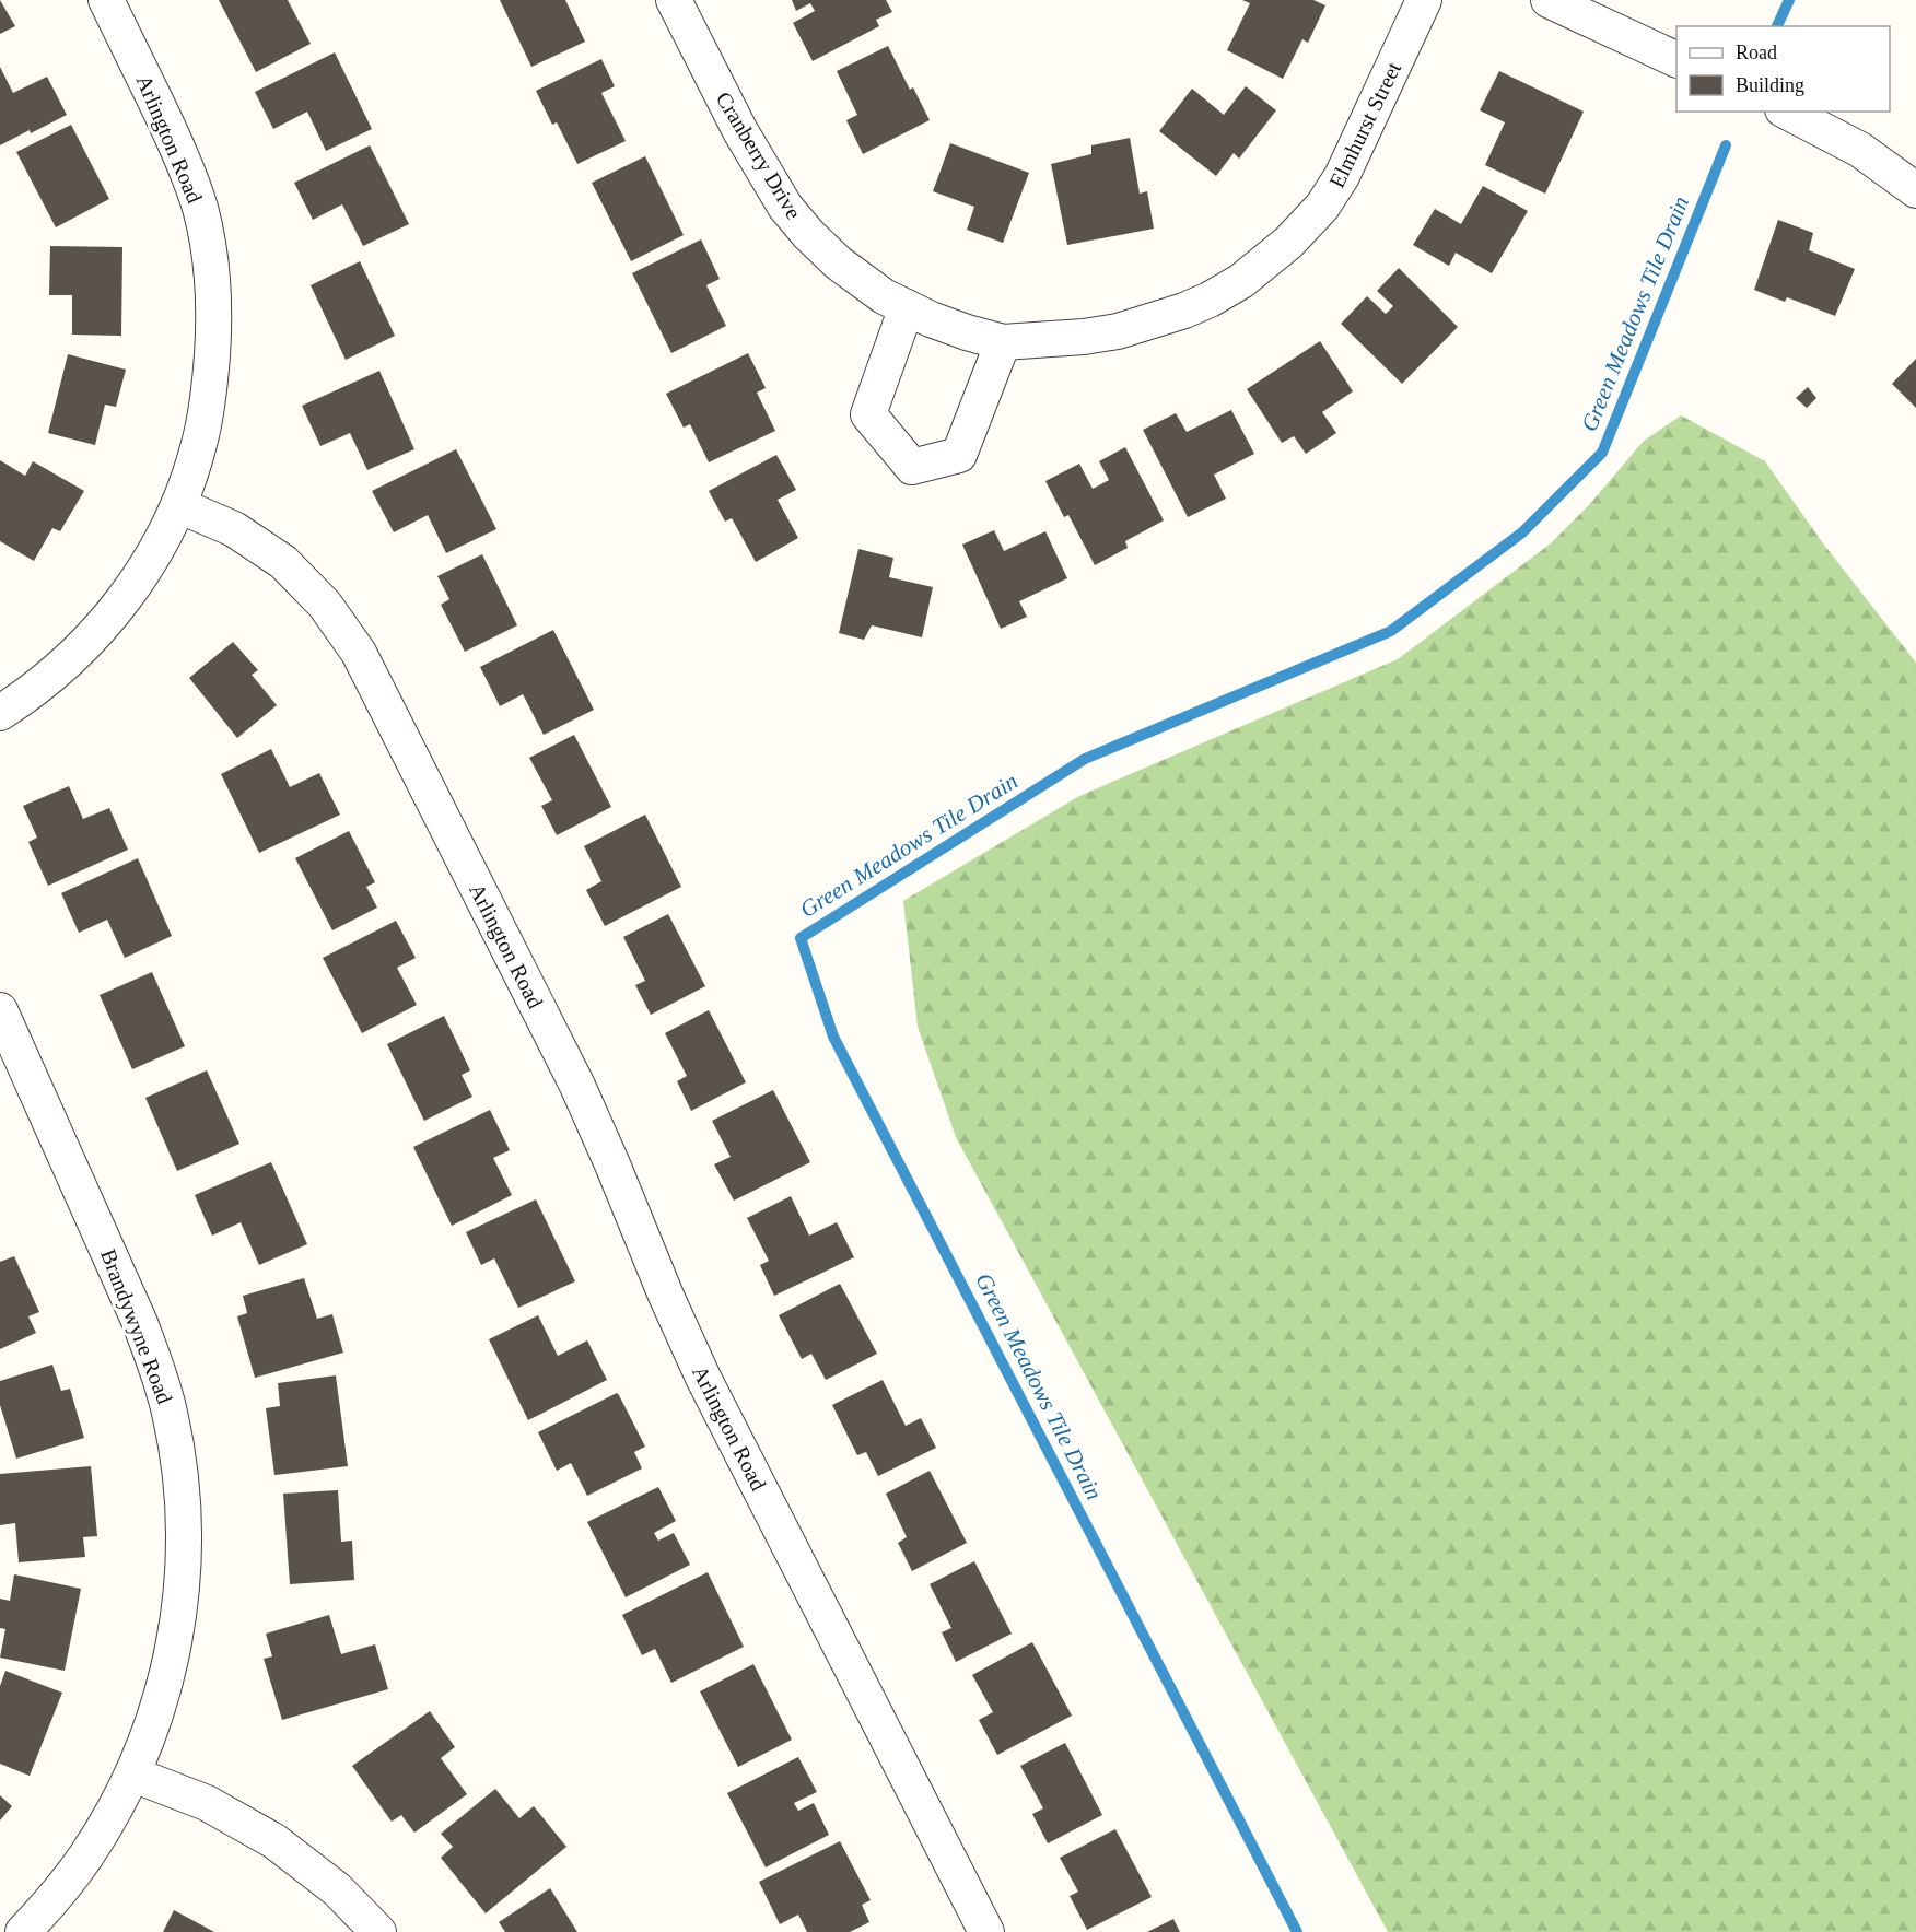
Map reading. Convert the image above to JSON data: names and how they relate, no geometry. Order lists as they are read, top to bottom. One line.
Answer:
{"streets":{"street":["Elmhurst Street","Arlington Road","Cranberry Drive","Brandywyne Road"]},"crossings":[["Elmhurst Street","Cranberry Drive"]],"water":["Green Meadows Tile Drain"],"legend":["Road","Building"]}
